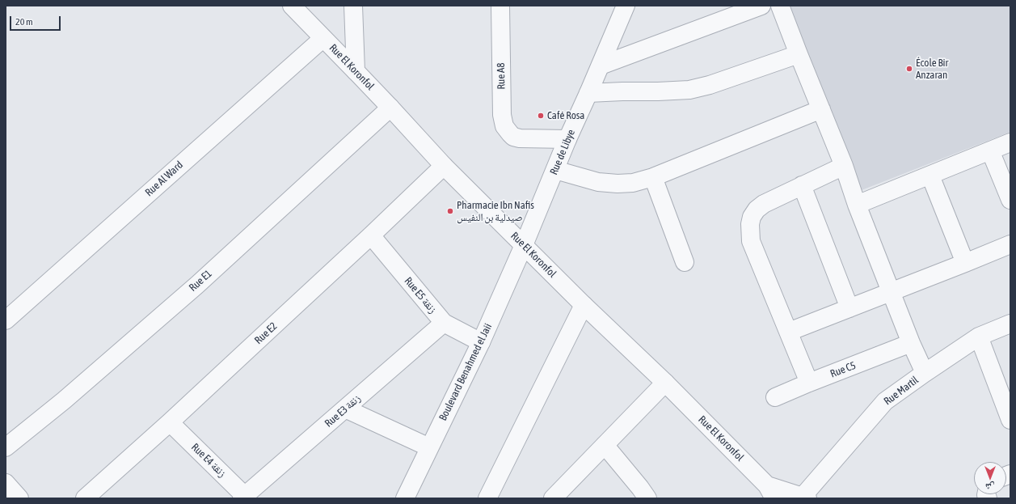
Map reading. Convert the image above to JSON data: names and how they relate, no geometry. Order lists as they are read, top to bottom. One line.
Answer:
{"streets":{"street":["Rue El Koronfol","Rue A8","Rue de Libye","Rue Al Ward","Rue E1","Rue E5 زنقة","Rue E2","Rue C5","Boulevard Benahmed el Jaii","Rue Martil","Rue E3 زنقة","Rue E4 زنقة"]},"crossings":[["Rue El Koronfol","Rue de Libye"],["Rue El Koronfol","Rue Al Ward"],["Rue El Koronfol","Rue E1"],["Rue El Koronfol","Rue E2"],["Rue El Koronfol","Boulevard Benahmed el Jaii"],["Rue El Koronfol","Rue Martil"],["Rue A8","Rue de Libye"],["Rue de Libye","Boulevard Benahmed el Jaii"],["Rue E5 زنقة","Rue E2"],["Rue E5 زنقة","Boulevard Benahmed el Jaii"],["Rue E5 زنقة","Rue E3 زنقة"],["Rue E2","Rue E4 زنقة"],["Rue E3 زنقة","Rue E4 زنقة"]],"places":["École Bir Anzaran","Café Rosa","Pharmacie Ibn Nafis صيدلية بن النفيس"],"scale_bar":"20 m","north":"bottom"}
